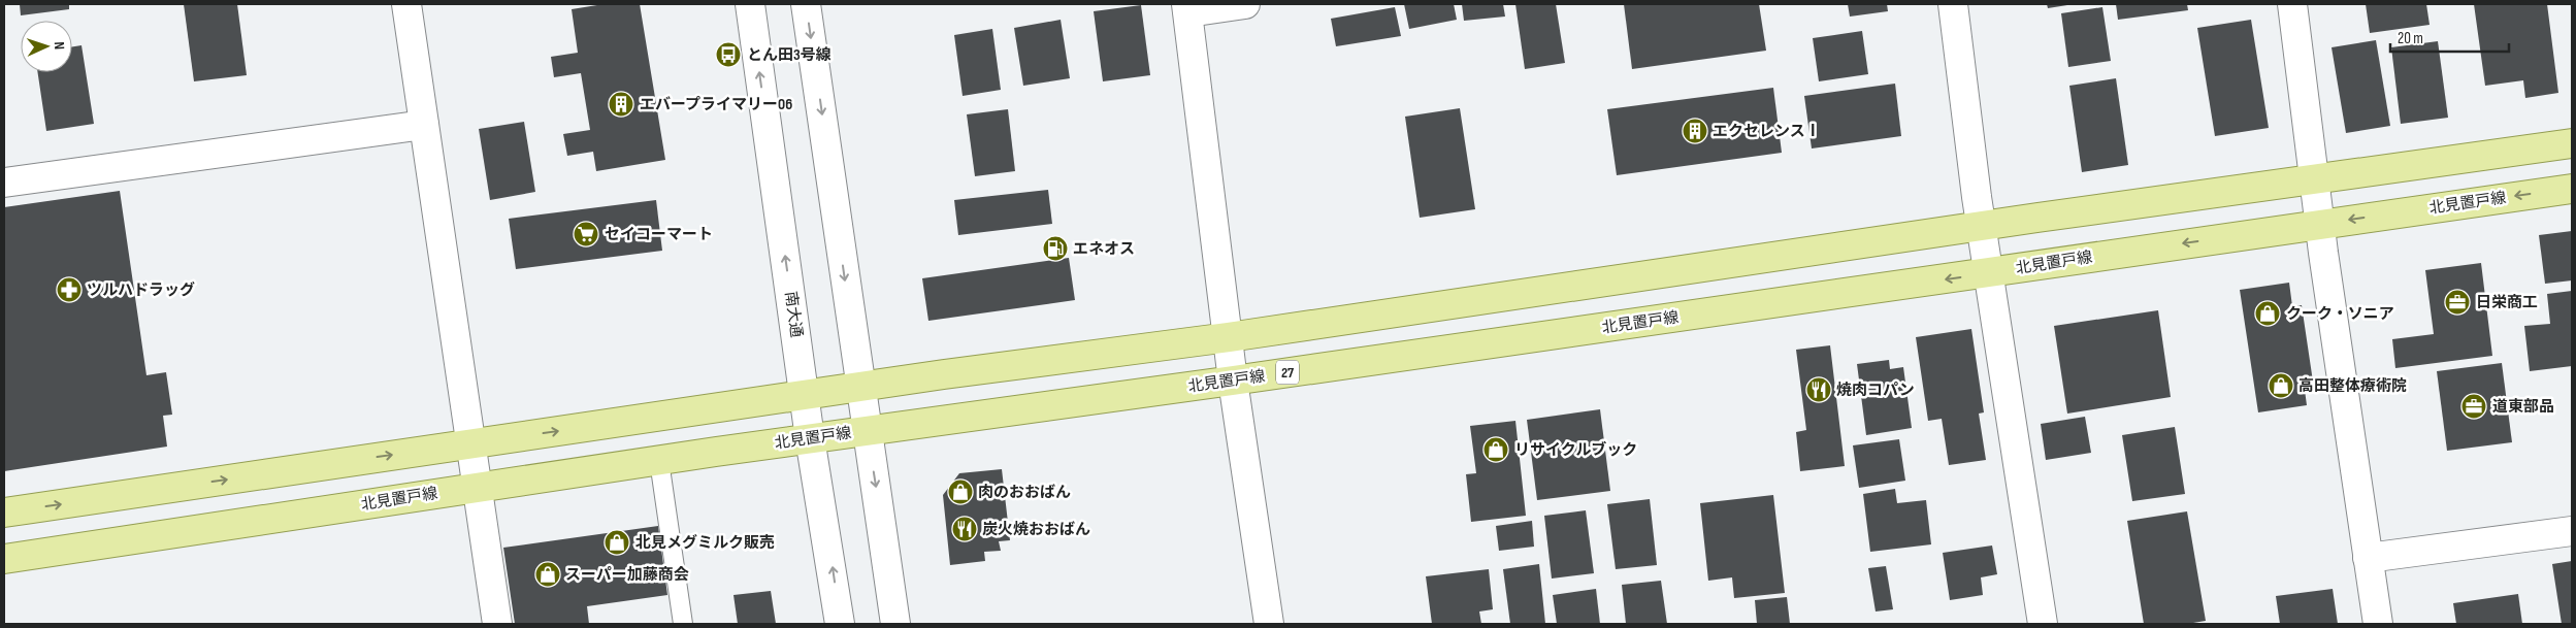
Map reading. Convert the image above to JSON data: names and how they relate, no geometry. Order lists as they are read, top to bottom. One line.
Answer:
{"streets":{"main road":["北見置戸線","27"],"street":["南大通"]},"crossings":[["北見置戸線","南大通"]],"places":{"bus stop":["とん田3号線"],"building":["エバープライマリー06","エクセレンスⅠ"],"supermarket":["セイコーマート"],"fuel station":["エネオス"],"pharmacy":["ツルハドラッグ"],"office":["日栄商工","道東部品"],"shop":["クーク・ソニア","高田整体療術院","リサイクルブック","肉のおおばん","北見メグミルク販売","スーパー加藤商会"],"restaurant":["焼肉コパン","炭火焼おおばん"]},"scale_bar":"20 m","north":"right"}
